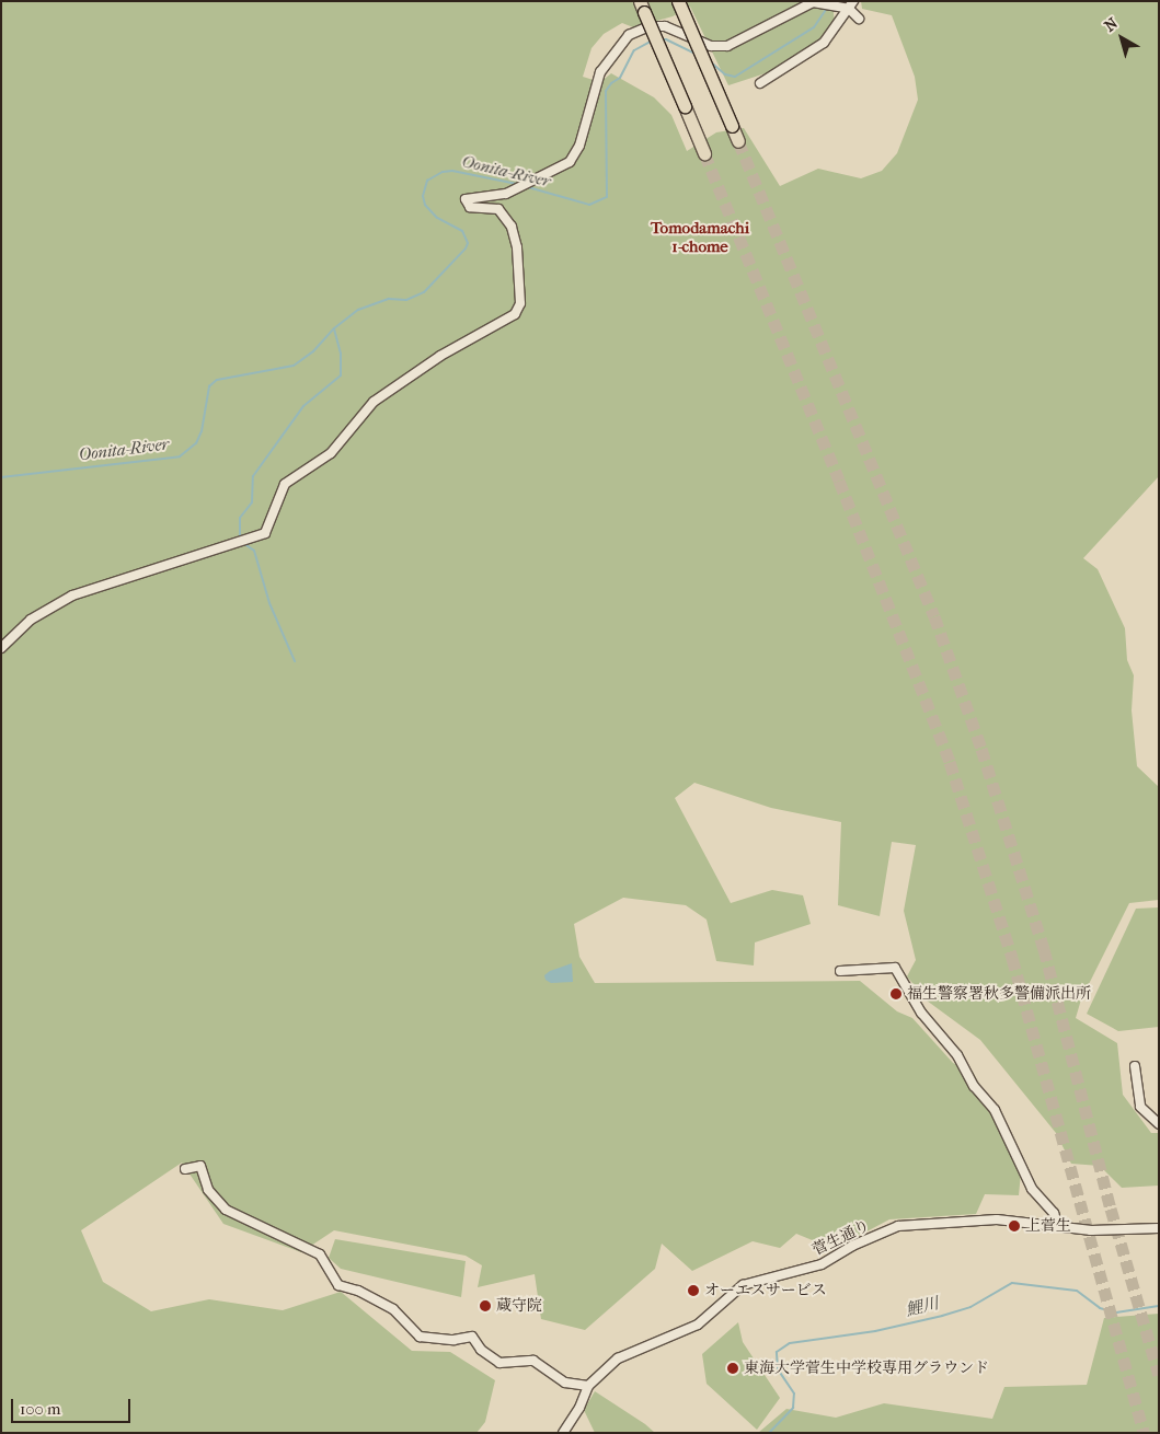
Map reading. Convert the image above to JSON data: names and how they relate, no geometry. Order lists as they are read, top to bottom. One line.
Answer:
{"streets":{"street":["菅生通り"]},"districts":["Tomodamachi 1-chome"],"water":["Oonita-River","鯉川"],"places":["福生警察署秋多警備派出所","上菅生","オーエスサービス","蔵守院","東海大学菅生中学校専用グラウンド"],"scale_bar":"100 m","north":"top left"}
